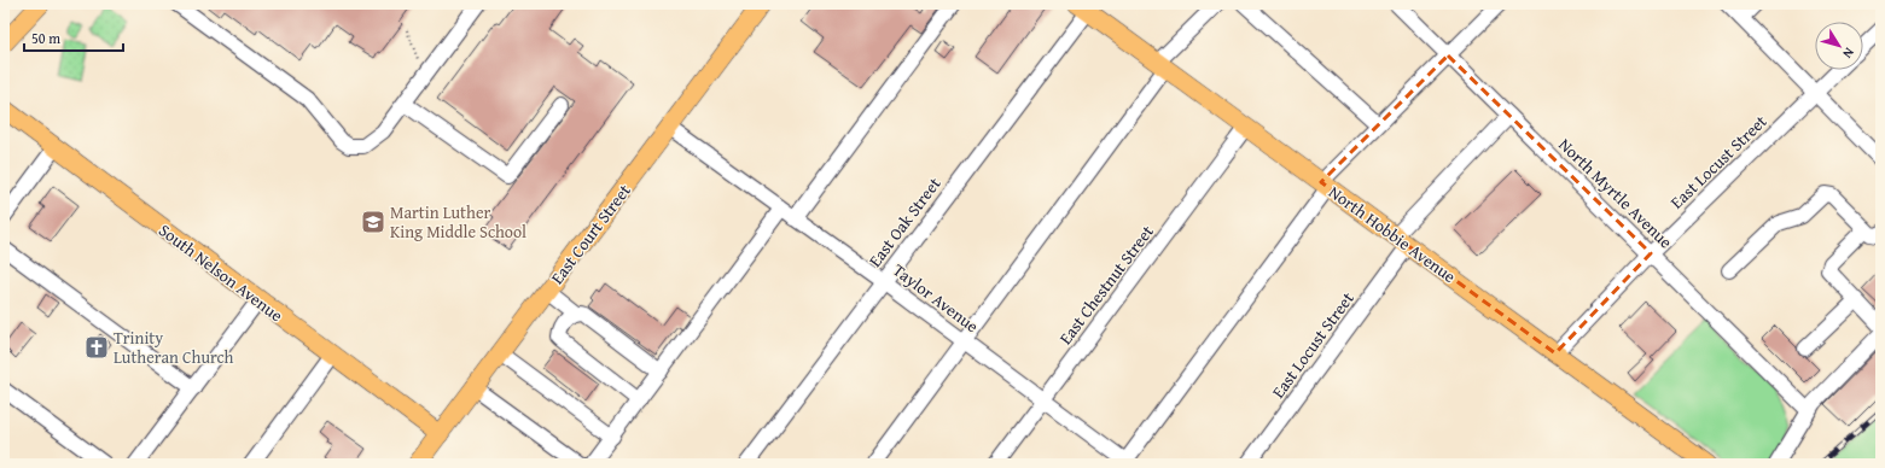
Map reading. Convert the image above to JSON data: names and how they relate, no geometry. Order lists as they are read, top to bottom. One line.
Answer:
{"streets":{"main road":["East Court Street","North Hobbie Avenue","South Nelson Avenue"],"street":["East Locust Street","North Myrtle Avenue","East Oak Street","East Chestnut Street","Taylor Avenue"]},"crossings":[["East Locust Street","North Myrtle Avenue"],["East Locust Street","North Hobbie Avenue"],["East Oak Street","North Hobbie Avenue"],["East Oak Street","Taylor Avenue"],["East Court Street","South Nelson Avenue"],["East Court Street","Taylor Avenue"],["North Hobbie Avenue","East Chestnut Street"],["East Chestnut Street","Taylor Avenue"]],"places":{"school or university":["Martin Luther King Middle School"],"church":["Trinity Lutheran Church"]},"scale_bar":"50 m","north":"bottom right"}
